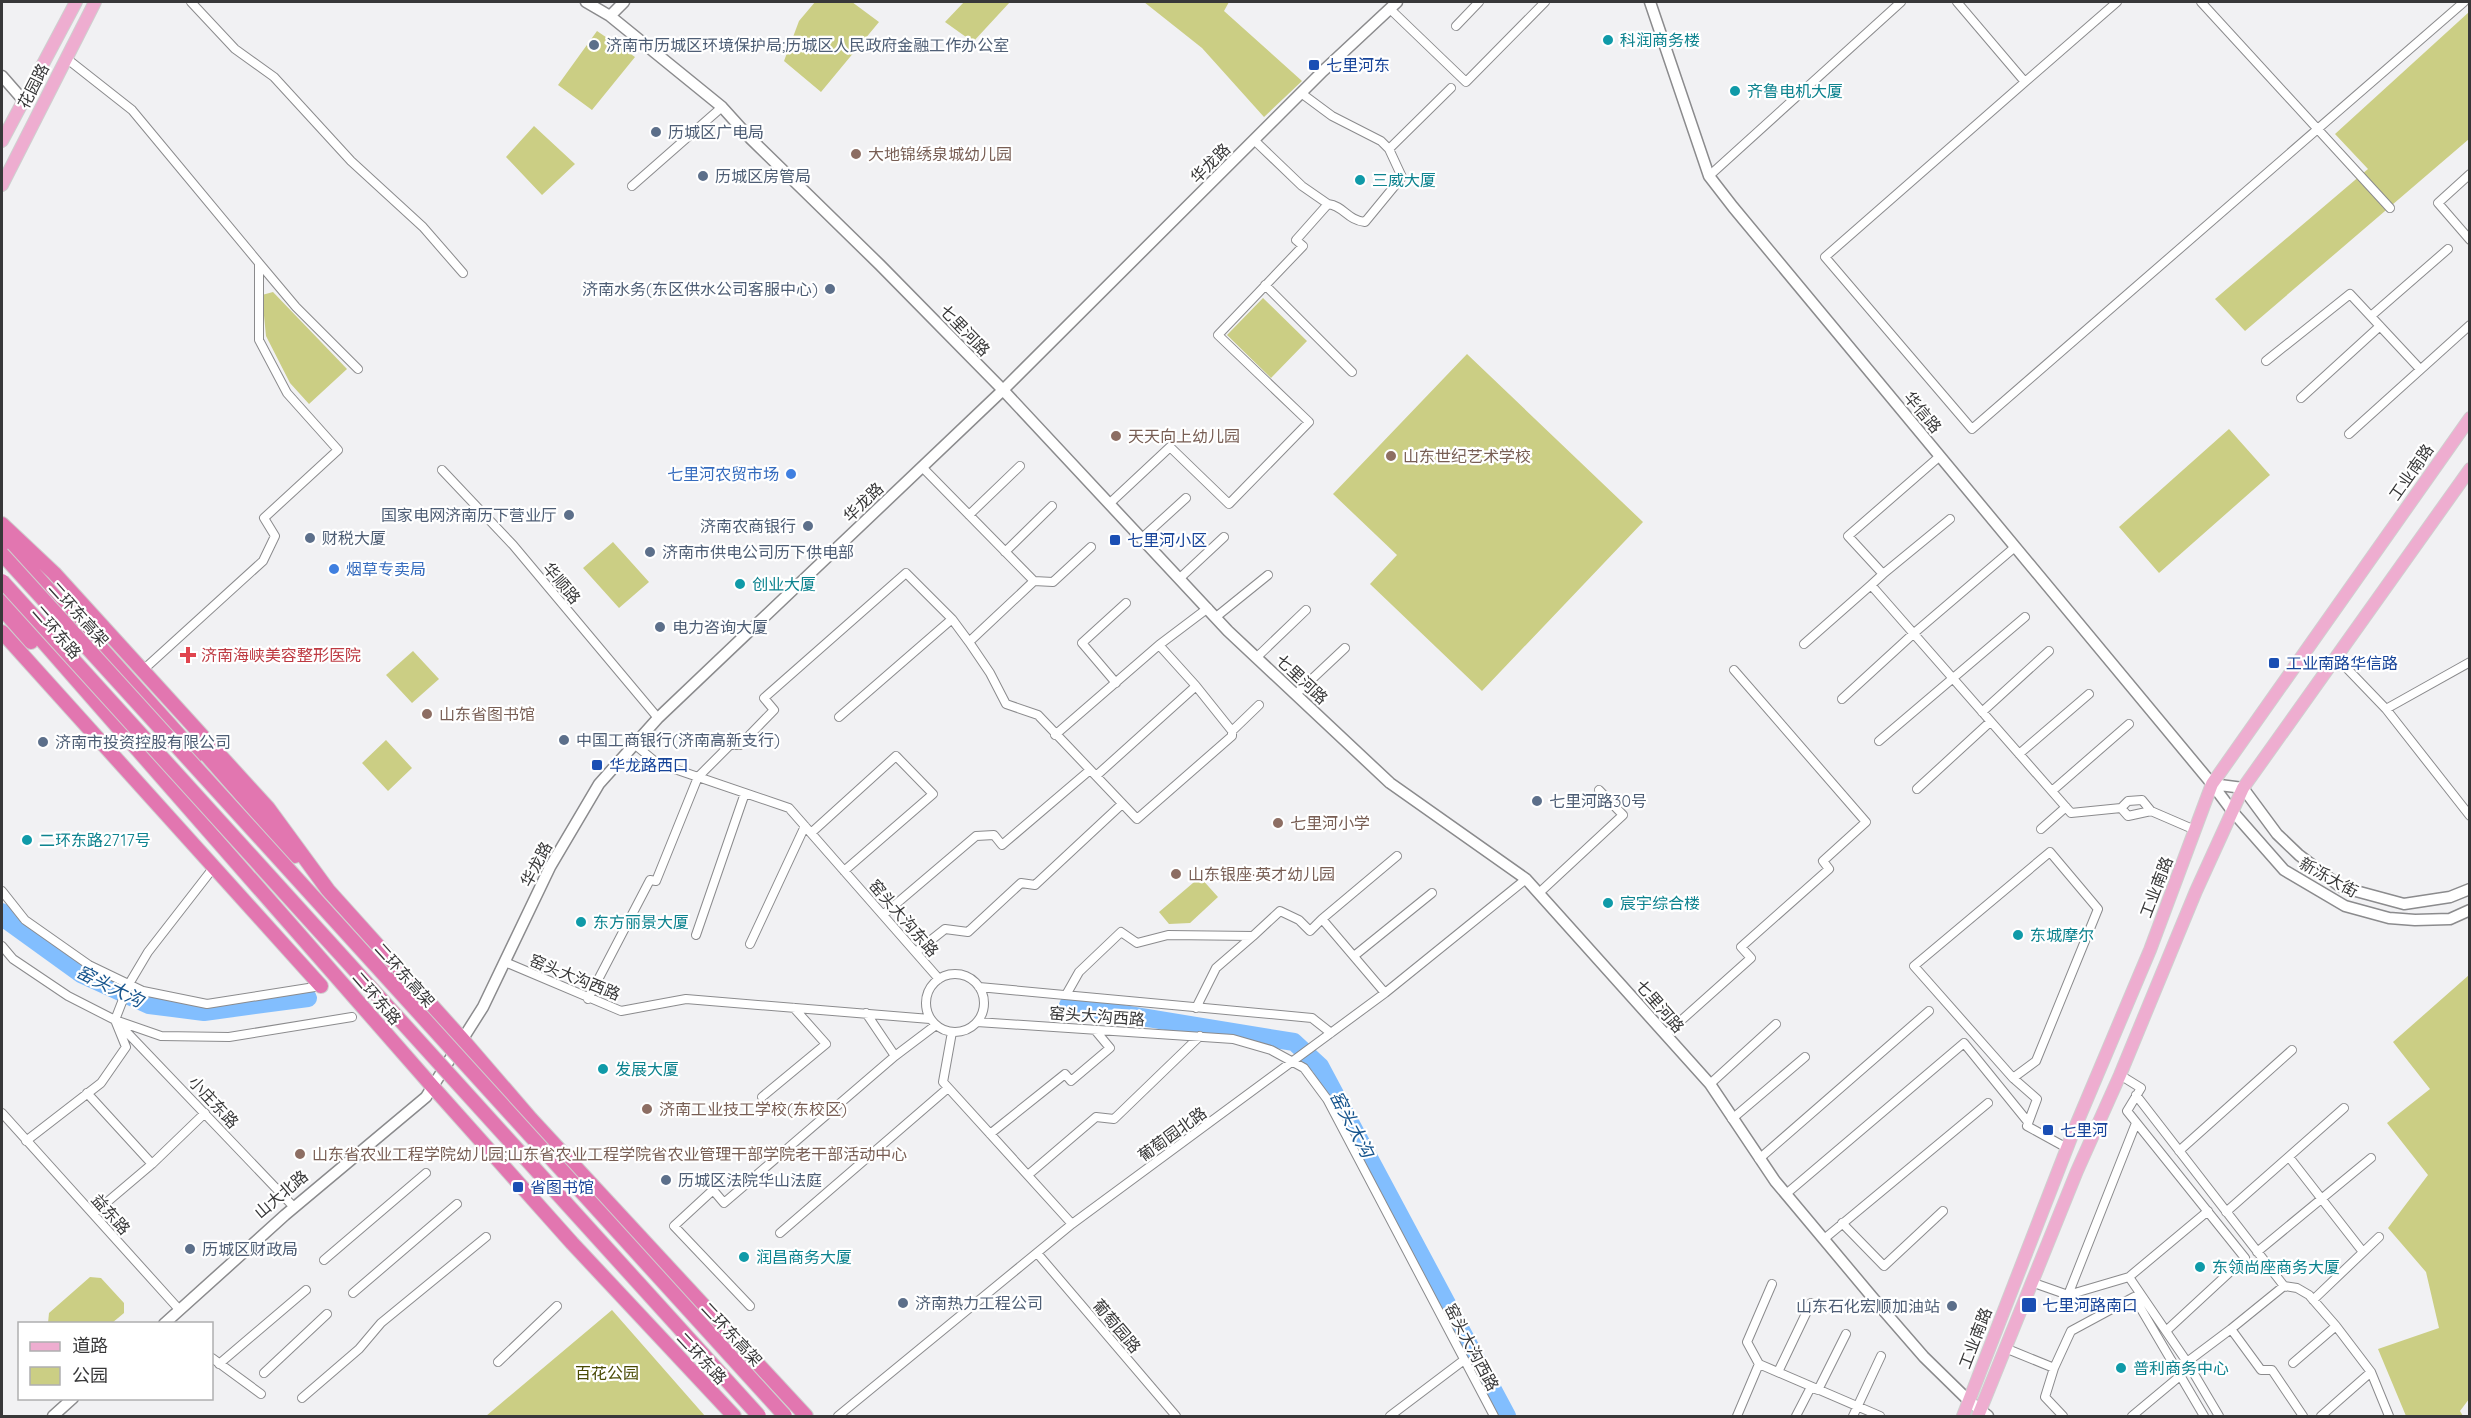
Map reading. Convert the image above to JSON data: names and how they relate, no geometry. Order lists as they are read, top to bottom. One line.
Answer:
{"streets":{"highway":["二环东高架","二环东路"],"main road":["花园路","华龙路","七里河路","华信路","工业南路","新泺大街","山大北路"],"street":["华顺路","窑头大沟东路","窑头大沟西路","小庄东路","葡萄园北路","益东路","葡萄园路"]},"crossings":[["华龙路","七里河路"],["华龙路","华顺路"],["华龙路","二环东路"],["华龙路","窑头大沟东路"],["华龙路","窑头大沟西路"],["华龙路","山大北路"],["七里河路","工业南路"],["七里河路","葡萄园北路"],["华信路","工业南路"],["华信路","新泺大街"],["工业南路","新泺大街"],["二环东路","山大北路"],["窑头大沟东路","窑头大沟西路"],["窑头大沟东路","葡萄园北路"],["窑头大沟西路","葡萄园北路"],["小庄东路","山大北路"],["葡萄园北路","葡萄园路"],["山大北路","益东路"]],"water":["窑头大沟"],"parks":["百花公园"],"places":{"other":["科润商务楼","济南市历城区环境保护局;历城区人民政府金融工作办公室","齐鲁电机大厦","历城区广电局","大地锦绣泉城幼儿园","历城区房管局","三威大厦","济南水务(东区供水公司客服中心)","天天向上幼儿园","山东世纪艺术学校","七里河农贸市场","国家电网济南历下营业厅","济南农商银行","财税大厦","济南市供电公司历下供电部","烟草专卖局","创业大厦","电力咨询大厦","山东省图书馆","中国工商银行(济南高新支行)","济南市投资控股有限公司","七里河路30号","七里河小学","二环东路2717号","山东银座·英才幼儿园","宸宇综合楼","东方丽景大厦","东城摩尔","发展大厦","济南工业技工学校(东校区)","山东省农业工程学院幼儿园;山东省农业工程学院省农业管理干部学院老干部活动中心","历城区法院华山法庭","历城区财政局","润昌商务大厦","东领尚座商务大厦","济南热力工程公司","山东石化宏顺加油站","普利商务中心"],"transit":["七里河东","七里河小区","工业南路华信路","华龙路西口","七里河","省图书馆","七里河路南口"],"health":["济南海峡美容整形医院"]},"legend":["道路","公园"]}
